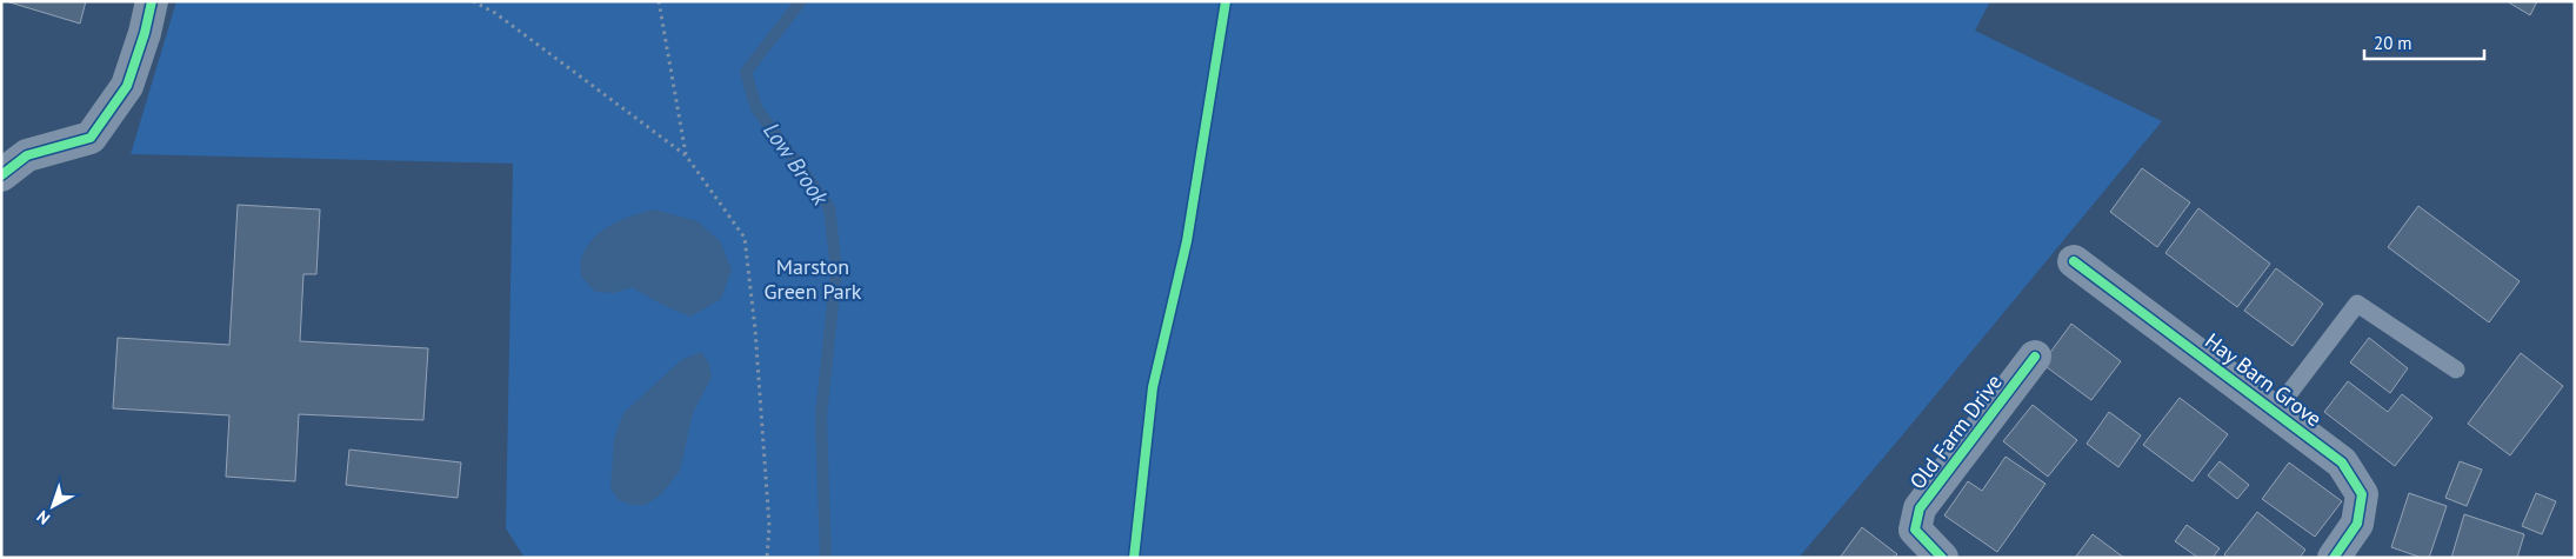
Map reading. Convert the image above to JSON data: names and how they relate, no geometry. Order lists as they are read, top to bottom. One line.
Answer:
{"streets":{"street":["Hay Barn Grove","Old Farm Drive"]},"water":["Low Brook"],"parks":["Marston Green Park"],"scale_bar":"20 m","north":"bottom left"}
